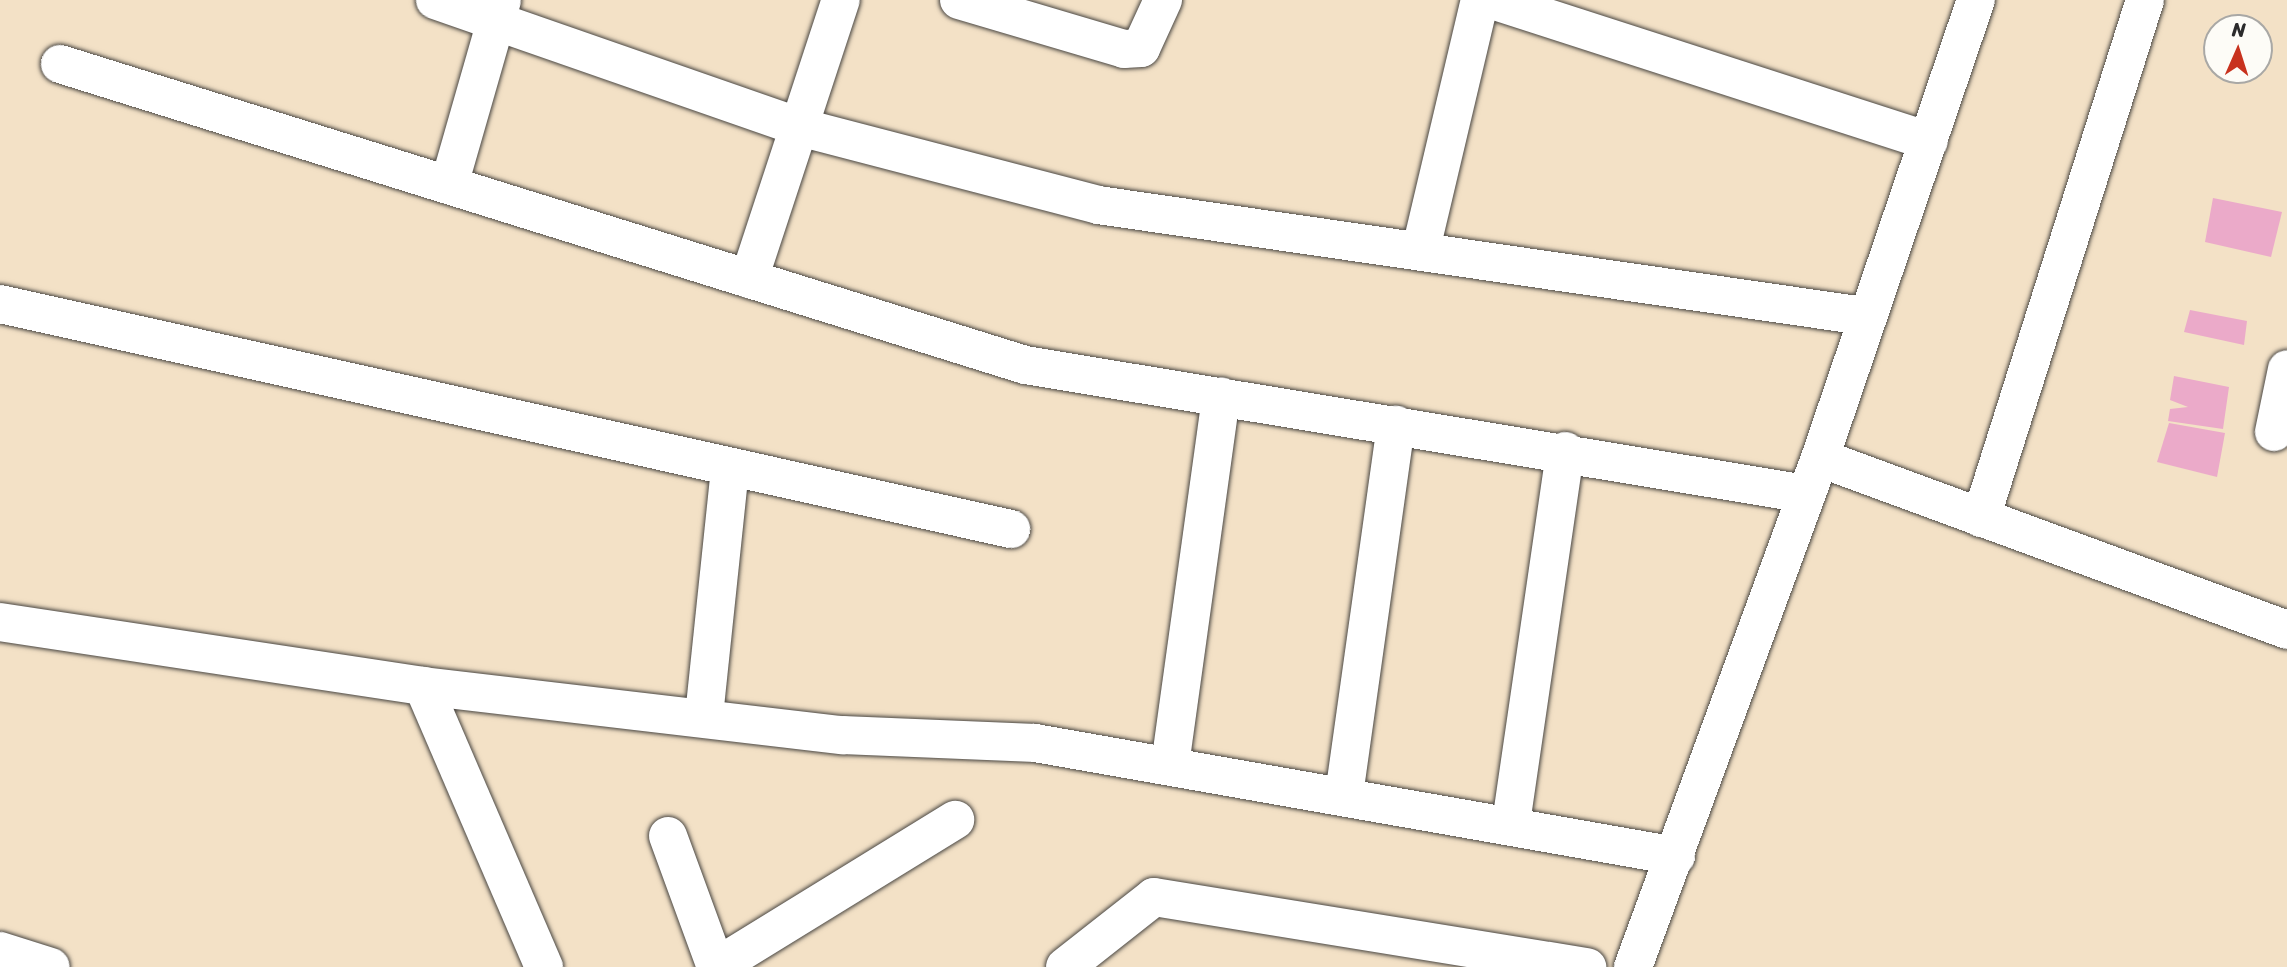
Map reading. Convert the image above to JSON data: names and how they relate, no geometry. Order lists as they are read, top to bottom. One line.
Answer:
{"north":"top"}
